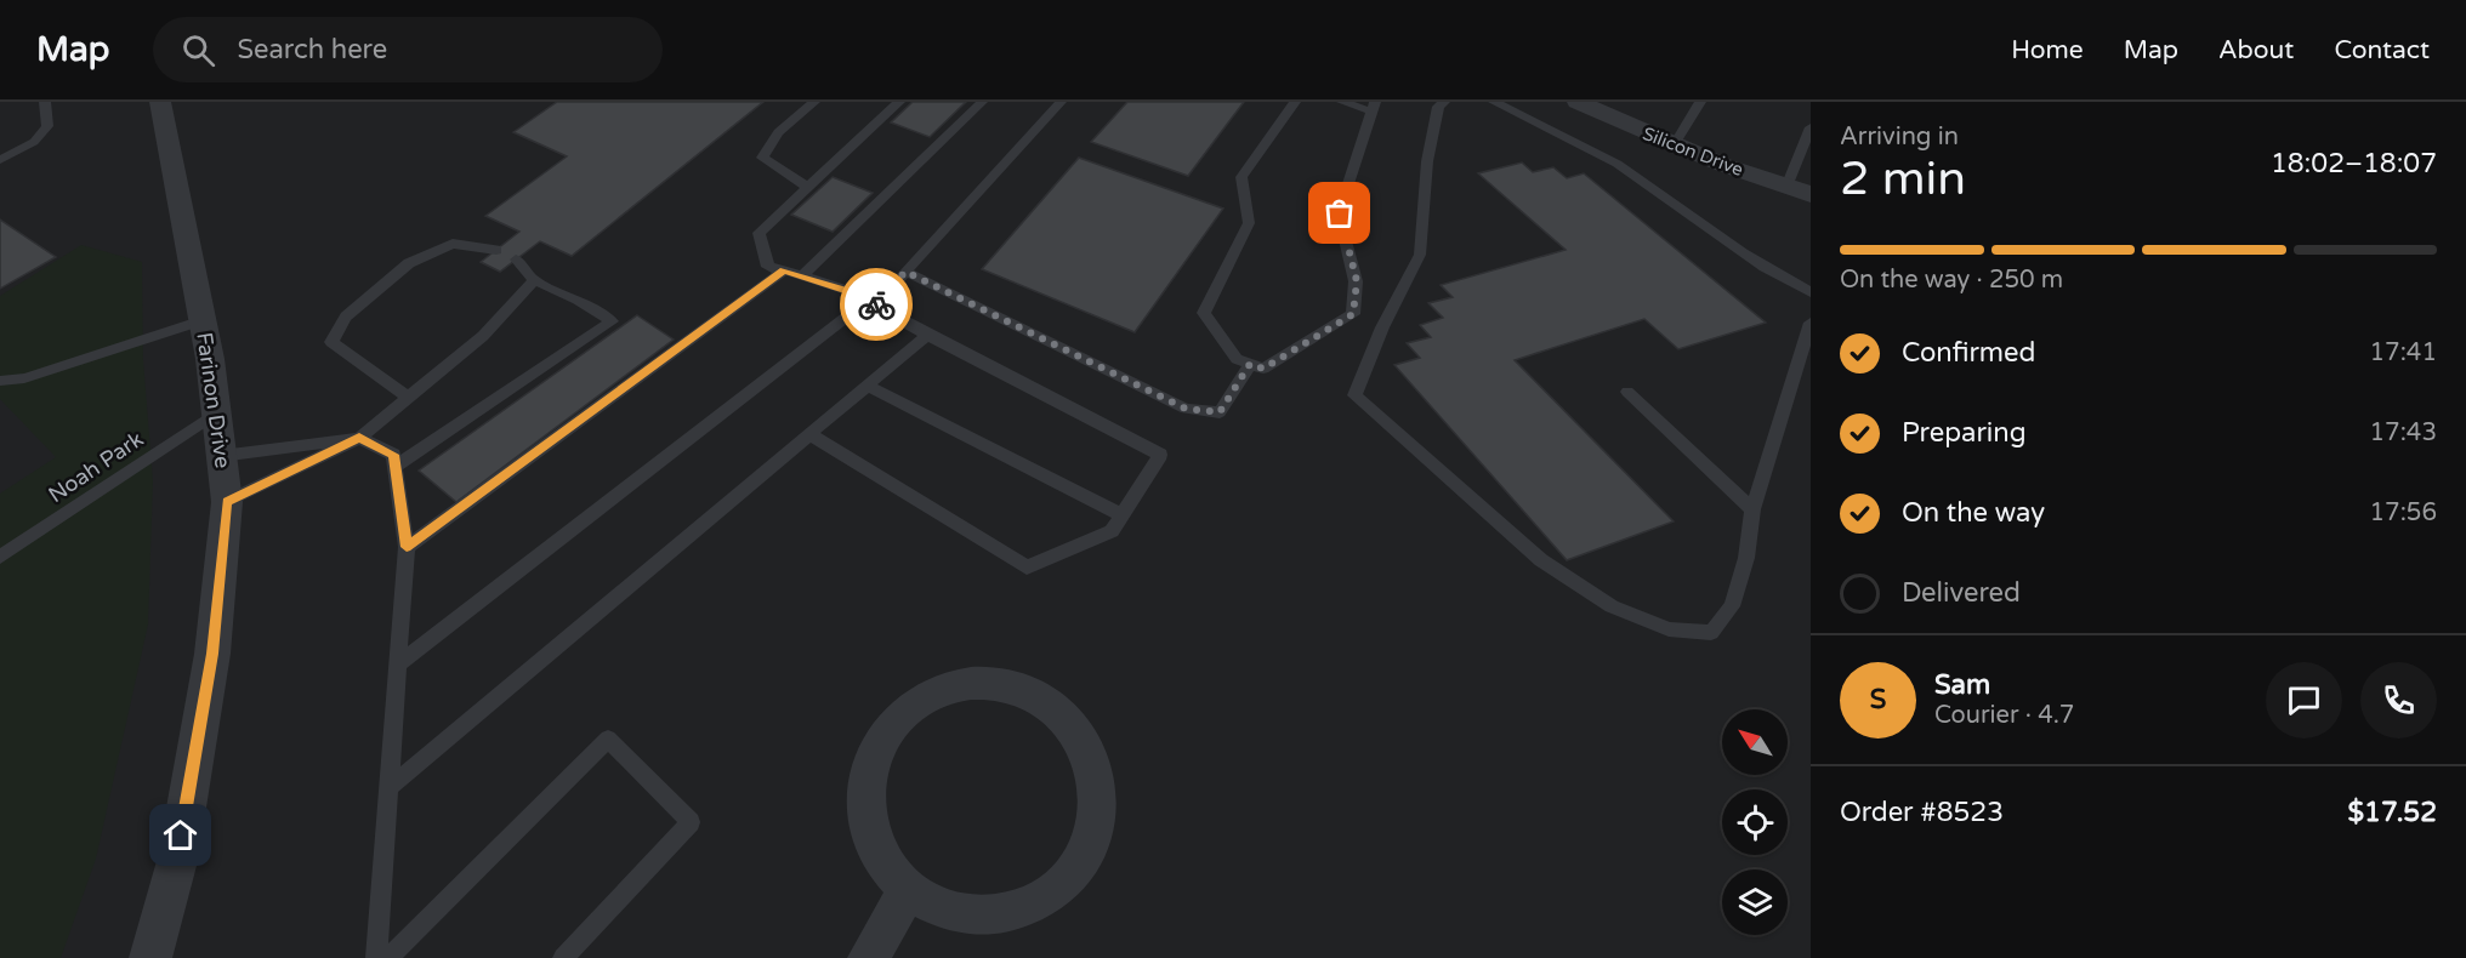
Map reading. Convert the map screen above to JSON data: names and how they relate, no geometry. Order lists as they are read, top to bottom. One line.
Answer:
{"streets":{"street":["Silicon Drive","Farinon Drive"],"lane":["Noah Park"]},"crossings":[["Farinon Drive","Noah Park"]],"north":"top left","page":{"header":"Map","search":"Search here","nav":["Home","Map","About","Contact"],"heading":["2 min","Arriving in","18:02–18:07"],"panel":["Sam","Courier · 4.7","Order #8523","$17.52"],"bar":"On the way · 250 m","list":[["Confirmed","17:41"],["Preparing","17:43"],["On the way","17:56"],"Delivered"],"round":"S"}}
